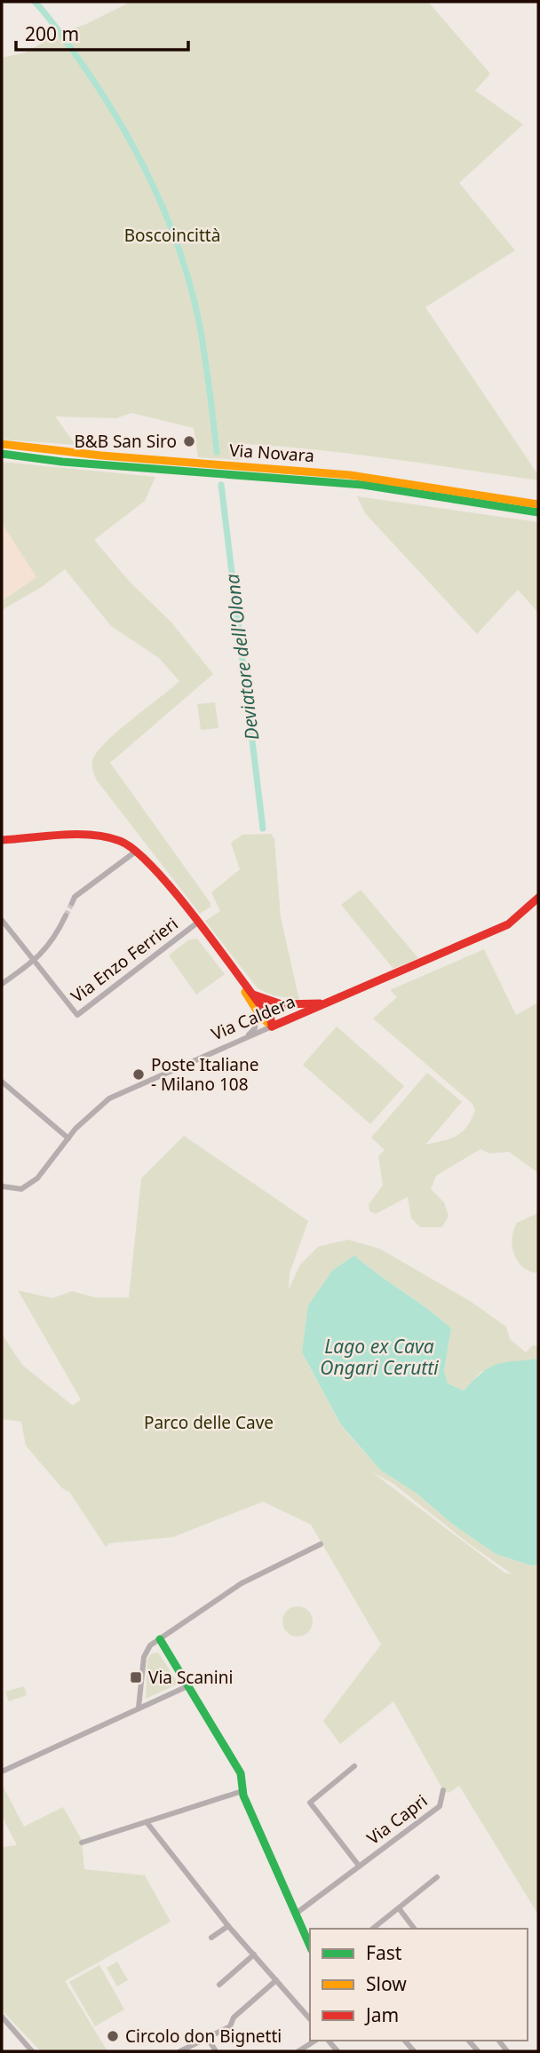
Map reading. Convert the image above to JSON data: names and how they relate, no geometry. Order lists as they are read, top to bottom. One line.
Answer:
{"streets":{"street":["Via Novara","Via Enzo Ferrieri","Via Caldera","Via Capri"]},"water":["Deviatore dell'Olona","Lago ex Cava Ongari Cerutti"],"parks":["Boscoincittà","Parco delle Cave"],"places":{"other":["B&B San Siro","Poste Italiane - Milano 108","Circolo don Bignetti"],"transit":["Via Scanini"]},"legend":["Fast","Slow","Jam"],"scale_bar":"200 m"}
